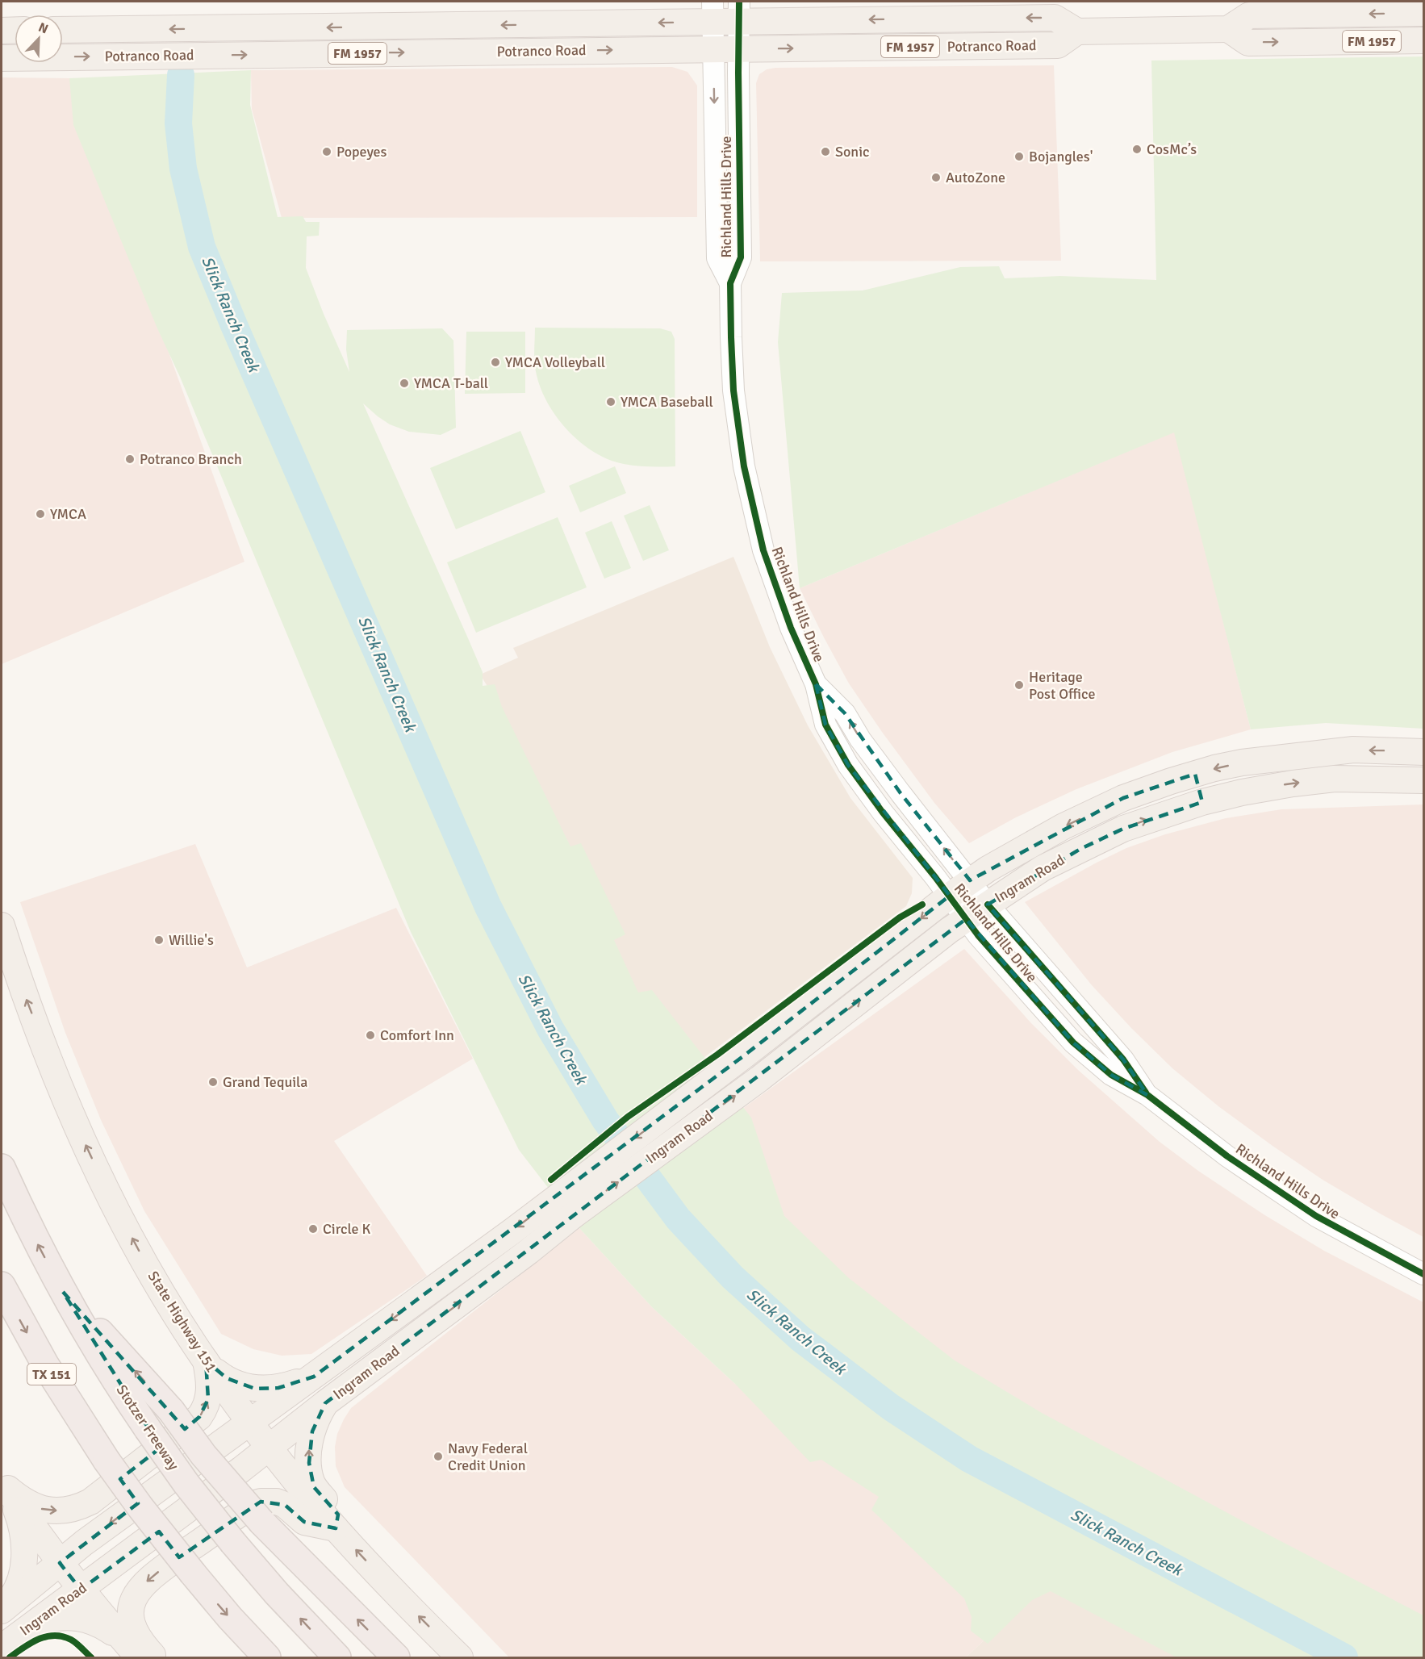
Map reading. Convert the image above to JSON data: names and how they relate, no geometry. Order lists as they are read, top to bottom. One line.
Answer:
{"streets":{"highway":["TX 151","Stotzer Freeway"],"main road":["FM 1957","Potranco Road","Ingram Road","State Highway 151"],"street":["Richland Hills Drive"]},"crossings":[["Potranco Road","Richland Hills Drive"],["Richland Hills Drive","Ingram Road"],["Ingram Road","State Highway 151"]],"one_way":["State Highway 151"],"water":["Slick Ranch Creek"],"places":["CosMc’s","Popeyes","Sonic","Bojangles'","AutoZone","YMCA Volleyball","YMCA T-ball","YMCA Baseball","Potranco Branch","YMCA","Heritage Post Office","Willie's","Comfort Inn","Grand Tequila","Circle K","Navy Federal Credit Union"],"north":"top right"}
